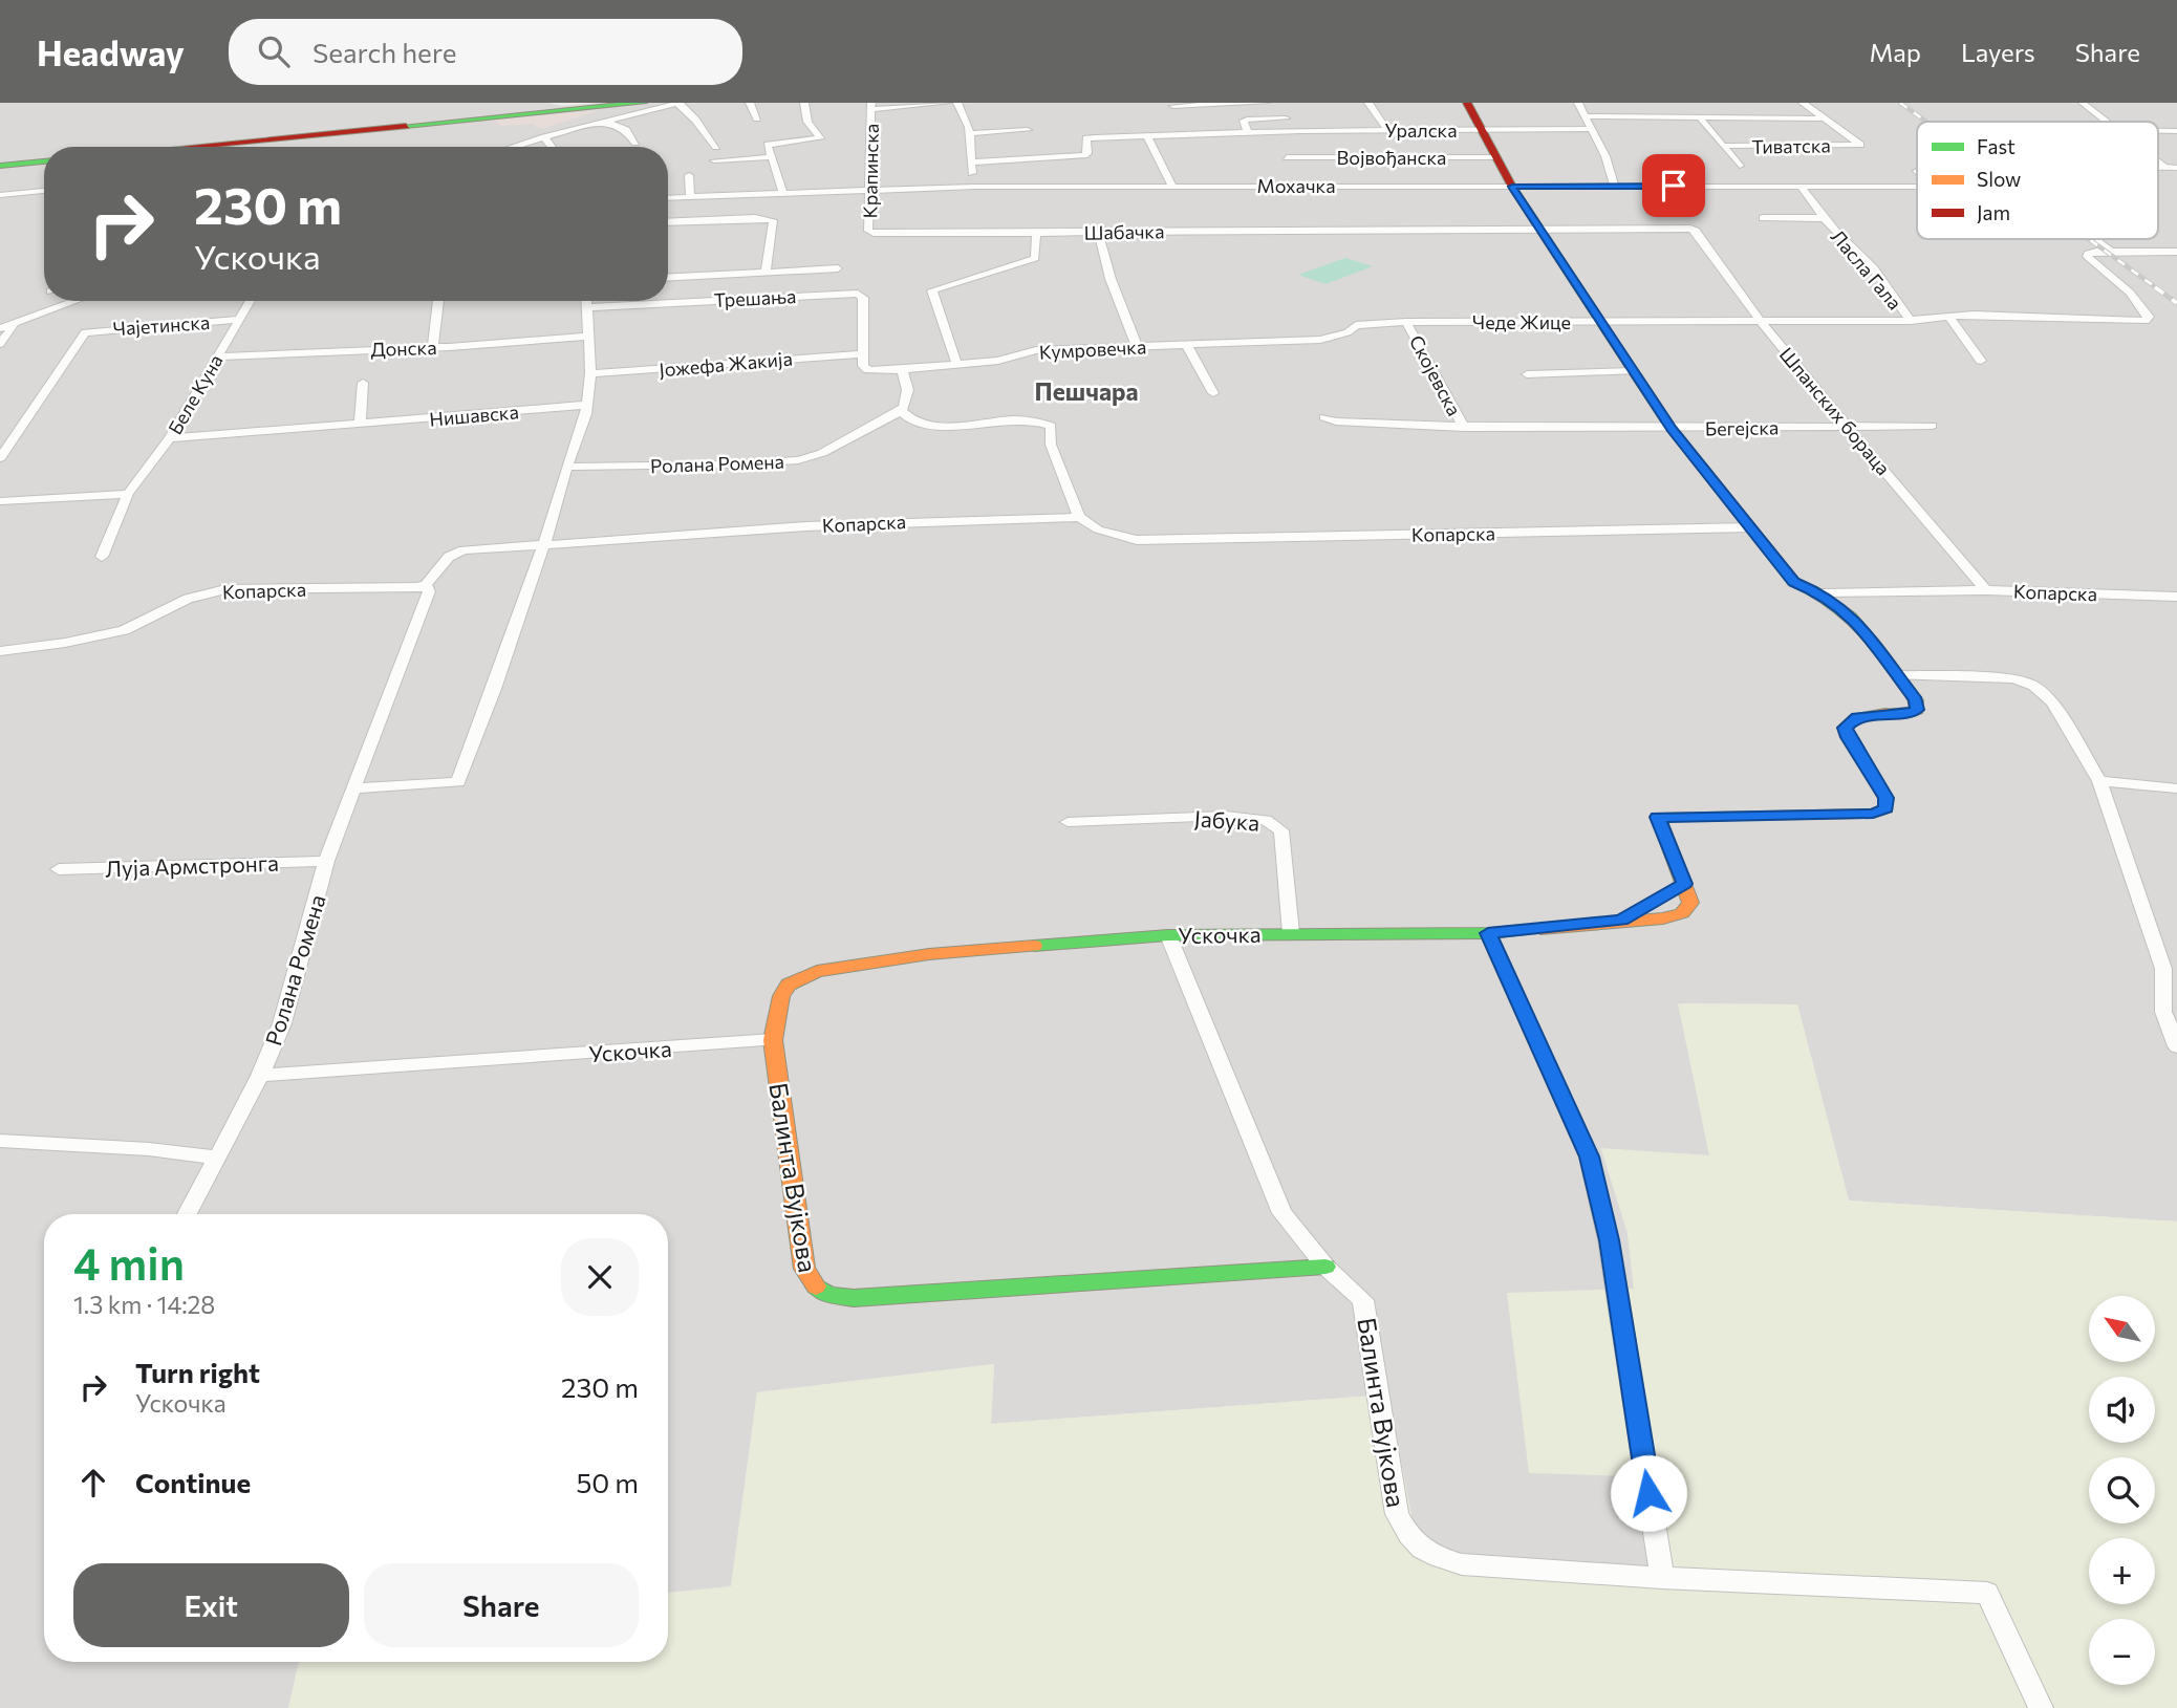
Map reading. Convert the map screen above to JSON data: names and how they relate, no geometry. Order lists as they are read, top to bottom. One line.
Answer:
{"streets":{"street":["Уралска","Тиватска","Војвођанска","Крапинска","Мохачка","Шабачка","Ласла Гала","Трешања","Чеде Жице","Чајетинска","Донска","Кумровечка","Јожефа Жакија","Скојевска","Беле Куна","Шпанских бораца","Нишавска","Бегејска","Ролана Ромена","Копарска","Јабука","Луја Армстронга","Ускочка","Балинта Вујкова"]},"crossings":[["Војвођанска","Мохачка"],["Крапинска","Мохачка"],["Крапинска","Шабачка"],["Мохачка","Ласла Гала"],["Шабачка","Шпанских бораца"],["Ласла Гала","Чеде Жице"],["Трешања","Кумровечка"],["Трешања","Јожефа Жакија"],["Чеде Жице","Кумровечка"],["Чеде Жице","Скојевска"],["Чеде Жице","Шпанских бораца"],["Чајетинска","Беле Куна"],["Донска","Беле Куна"],["Кумровечка","Јожефа Жакија"],["Скојевска","Бегејска"],["Беле Куна","Нишавска"],["Шпанских бораца","Бегејска"],["Шпанских бораца","Копарска"],["Ролана Ромена","Копарска"],["Ролана Ромена","Луја Армстронга"],["Ролана Ромена","Ускочка"],["Јабука","Ускочка"],["Ускочка","Балинта Вујкова"]],"districts":["Пешчара"],"legend":["Fast","Slow","Jam"],"north":"top left","page":{"header":"Headway","search":"Search here","nav":["Map","Layers","Share"],"turn":["230 m","Ускочка"],"heading":["4 min","1.3 km · 14:28"],"map_buttons":["+","−"],"list":[{"name":"Turn right","note":"Ускочка","value":"230 m"},{"name":"Continue","value":"50 m"}],"buttons":["Exit","Share"]}}
